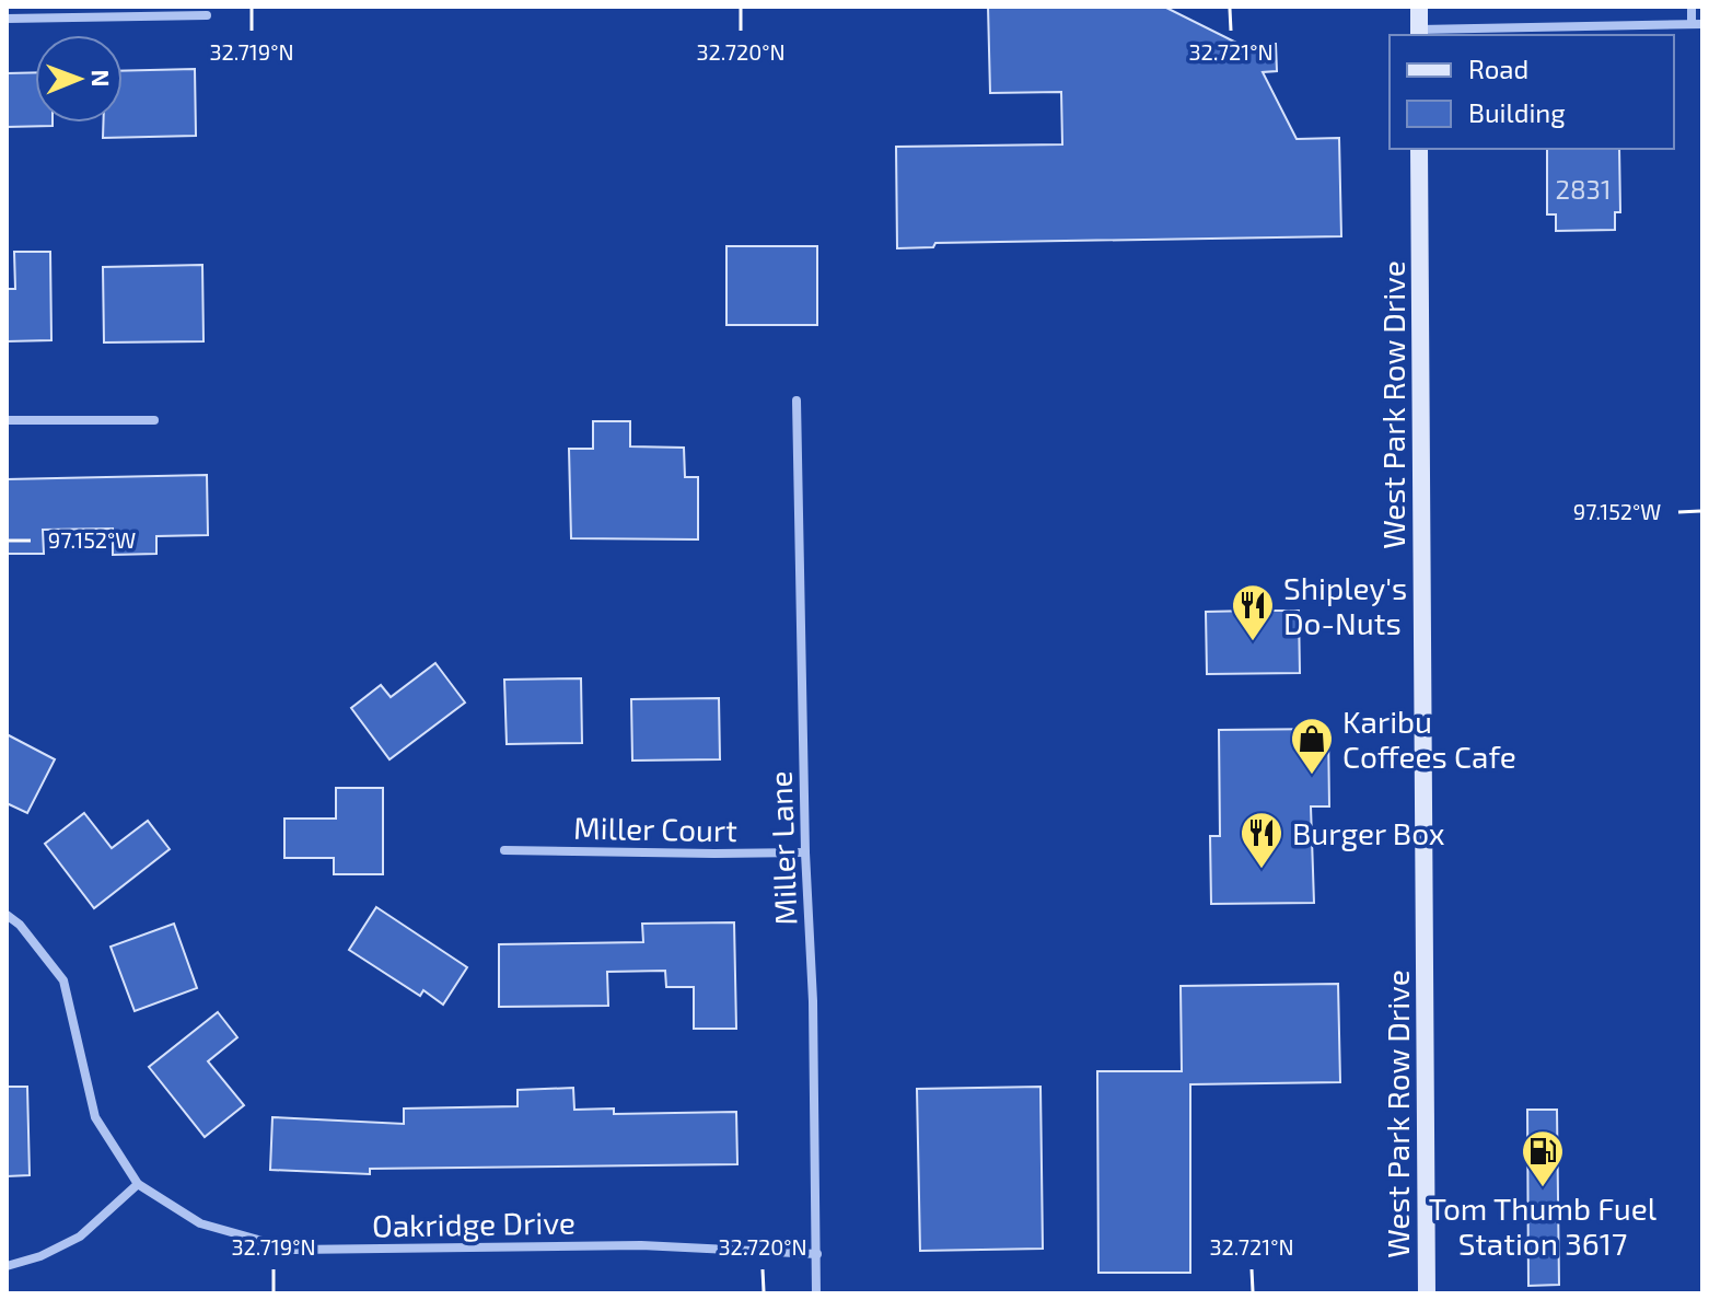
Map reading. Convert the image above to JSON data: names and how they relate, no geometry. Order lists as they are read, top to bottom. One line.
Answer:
{"streets":{"main road":["West Park Row Drive"],"street":["Miller Court","Miller Lane","Oakridge Drive"]},"crossings":[["Miller Court","Miller Lane"],["Miller Lane","Oakridge Drive"]],"places":{"restaurant":["Shipley's Do-Nuts","Burger Box"],"shop":["Karibu Coffees Cafe"],"fuel station":["Tom Thumb Fuel Station 3617"]},"house_numbers":["2831"],"legend":["Road","Building"],"north":"right","coordinates":["32.719°N","32.720°N","32.721°N","97.152°W"]}
